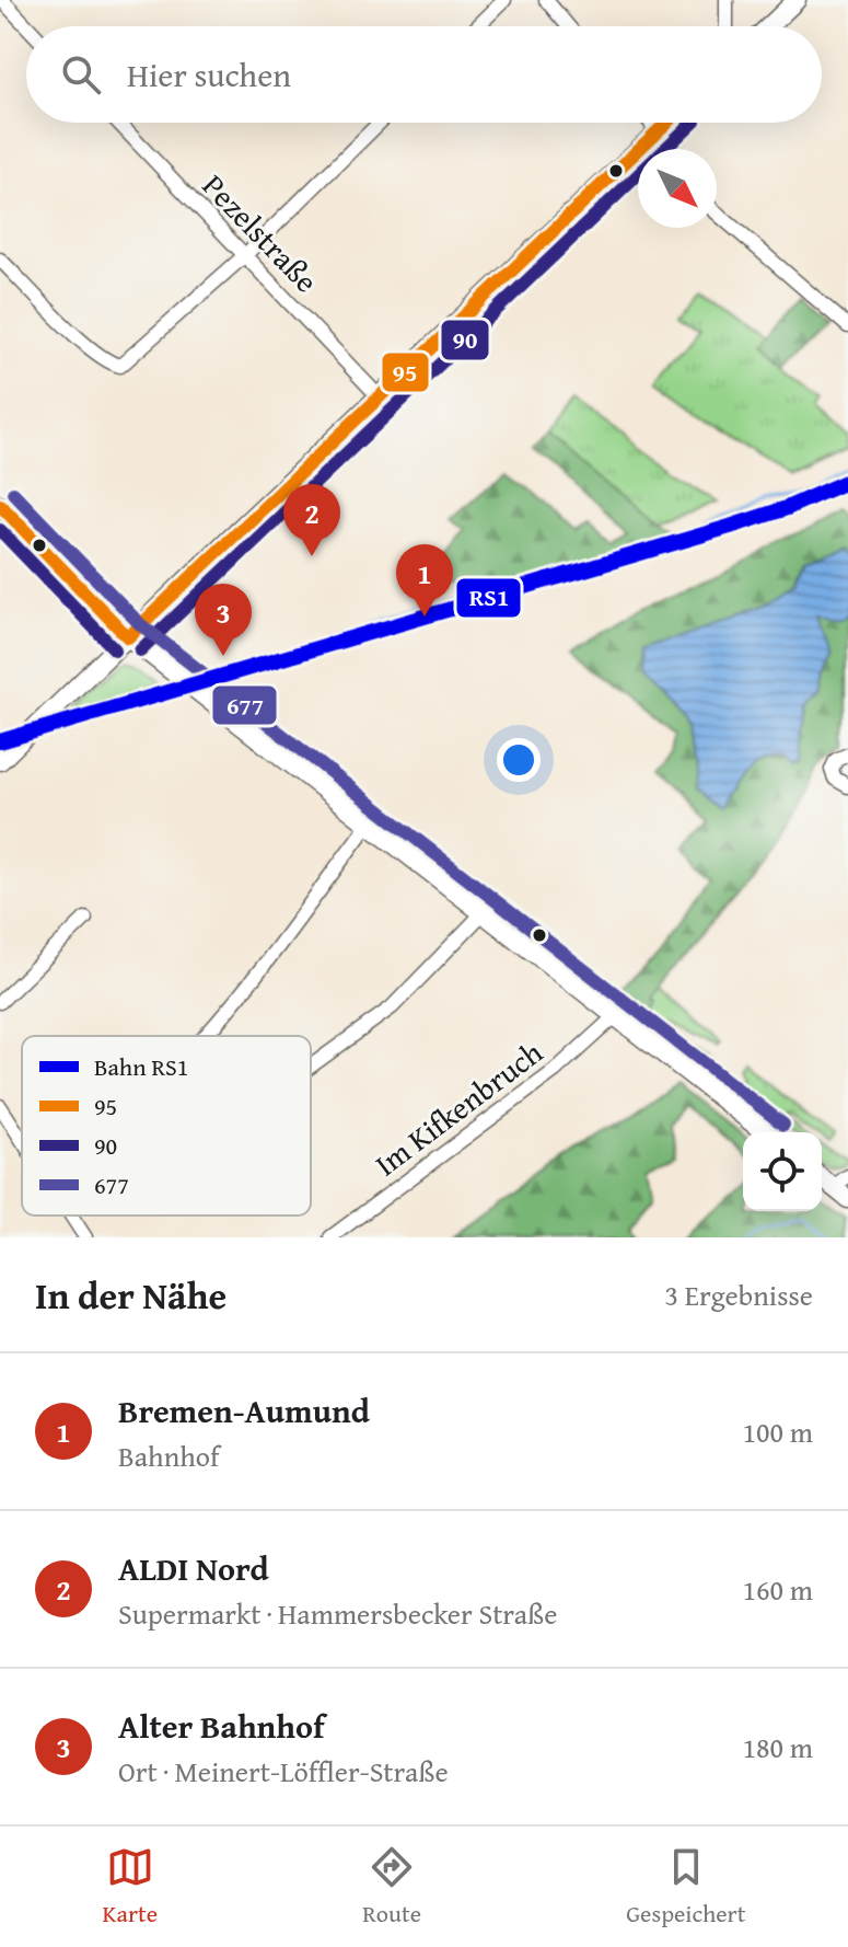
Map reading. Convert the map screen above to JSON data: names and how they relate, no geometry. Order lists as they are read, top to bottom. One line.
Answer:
{"streets":{"street":["Pezelstraße","Im Kifkenbruch"]},"lines":["transit line 95","transit line 90","rail line RS1","transit line 677"],"legend":["Bahn RS1","95","90","677"],"north":"bottom right","page":{"search":"Hier suchen","pins":["2","1","3"],"heading":["In der Nähe","3 Ergebnisse"],"list":[{"mark":"1","name":"Bremen-Aumund","note":"Bahnhof","value":"100 m"},{"mark":"2","name":"ALDI Nord","note":"Supermarkt · Hammersbecker Straße","value":"160 m"},{"mark":"3","name":"Alter Bahnhof","note":"Ort · Meinert-Löffler-Straße","value":"180 m"}],"nav":["Karte","Route","Gespeichert"]}}
